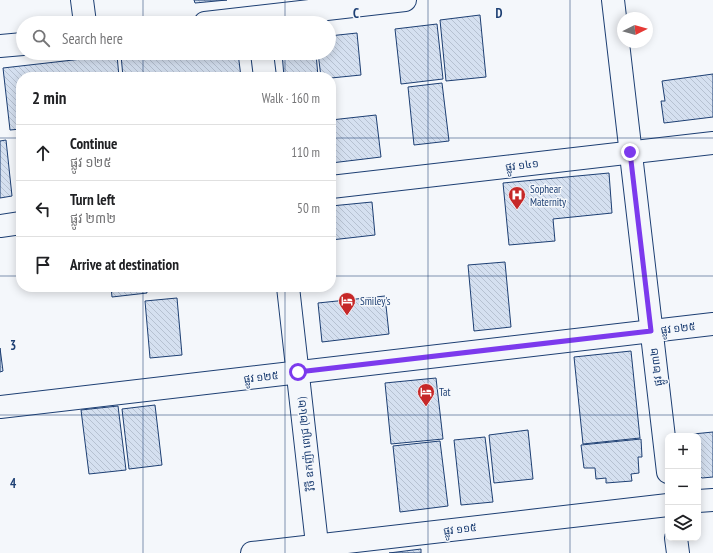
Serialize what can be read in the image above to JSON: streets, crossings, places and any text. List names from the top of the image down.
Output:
{
  "streets": {
    "street": [
      "ផ្លូវ ១៤១",
      "ផ្លូវ ១២៥",
      "ផ្លូវ ២៣២",
      "វិថី ឧកញ៉ា ពេជ្រ (២៤២)",
      "ផ្លូវ ១១៥"
    ]
  },
  "crossings": [
    ["ផ្លូវ ១៤១", "ផ្លូវ ២៣២"],
    ["ផ្លូវ ១២៥", "ផ្លូវ ២៣២"],
    ["ផ្លូវ ១២៥", "វិថី ឧកញ៉ា ពេជ្រ (២៤២)"],
    ["វិថី ឧកញ៉ា ពេជ្រ (២៤២)", "ផ្លូវ ១១៥"]
  ],
  "places": {
    "hospital": ["Sophear Maternity"],
    "hotel": ["Smiley's", "Tat"]
  },
  "north": "right",
  "page": {
    "search": "Search here",
    "heading": ["2 min", "Walk · 160 m"],
    "list": [
      ["Continue", "ផ្លូវ ១២៥", "110 m"],
      ["Turn left", "ផ្លូវ ២៣២", "50 m"],
      "Arrive at destination"
    ],
    "map_buttons": ["+", "−"]
  },
  "grid": {
    "columns": ["C", "D"],
    "rows": ["3", "4"]
  }
}
